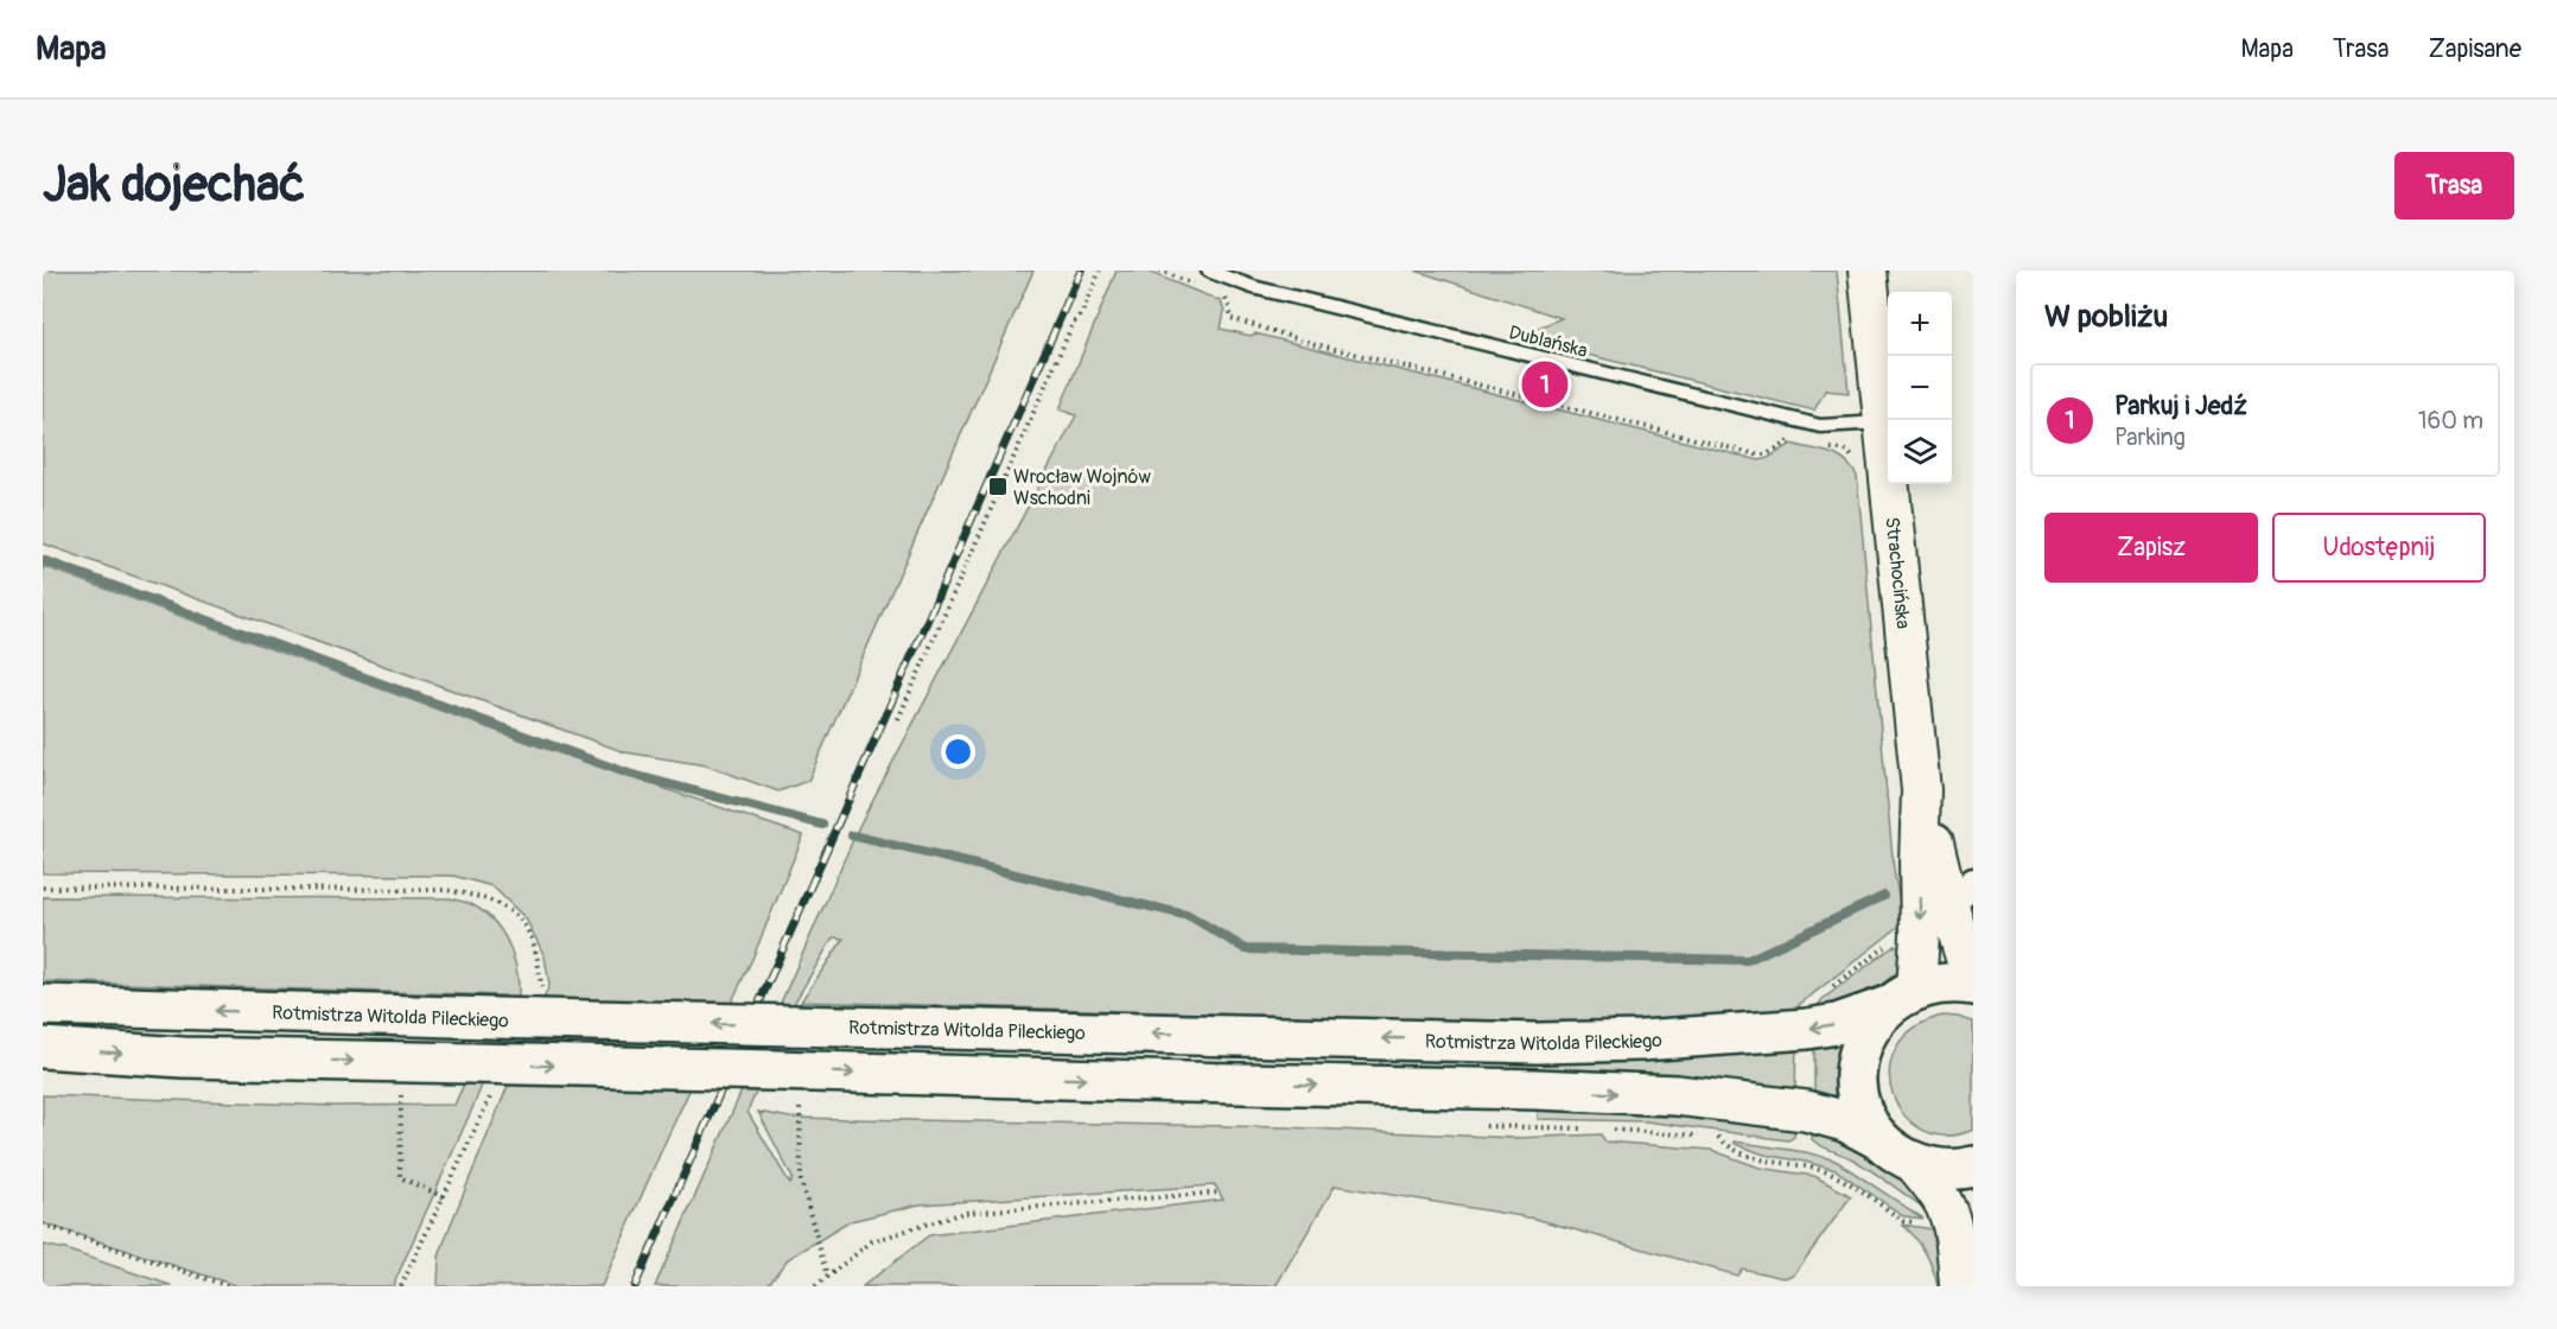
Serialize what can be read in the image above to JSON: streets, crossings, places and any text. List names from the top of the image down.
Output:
{
  "streets": {
    "main road": ["Rotmistrza Witolda Pileckiego"],
    "street": ["Strachocińska"],
    "lane": ["Dublańska"]
  },
  "crossings": [
    ["Dublańska", "Strachocińska"],
    ["Strachocińska", "Rotmistrza Witolda Pileckiego"]
  ],
  "places": {
    "transit": ["Wrocław Wojnów Wschodni"]
  },
  "page": {
    "header": "Mapa",
    "nav": ["Mapa", "Trasa", "Zapisane"],
    "buttons": [
      "Trasa",
      ["Zapisz", "Udostępnij"]
    ],
    "title": "Jak dojechać",
    "heading": "W pobliżu",
    "map_buttons": ["+", "−"],
    "pins": "1",
    "list": [
      {
        "mark": "1",
        "name": "Parkuj i Jedź",
        "note": "Parking",
        "value": "160 m"
      }
    ]
  }
}
